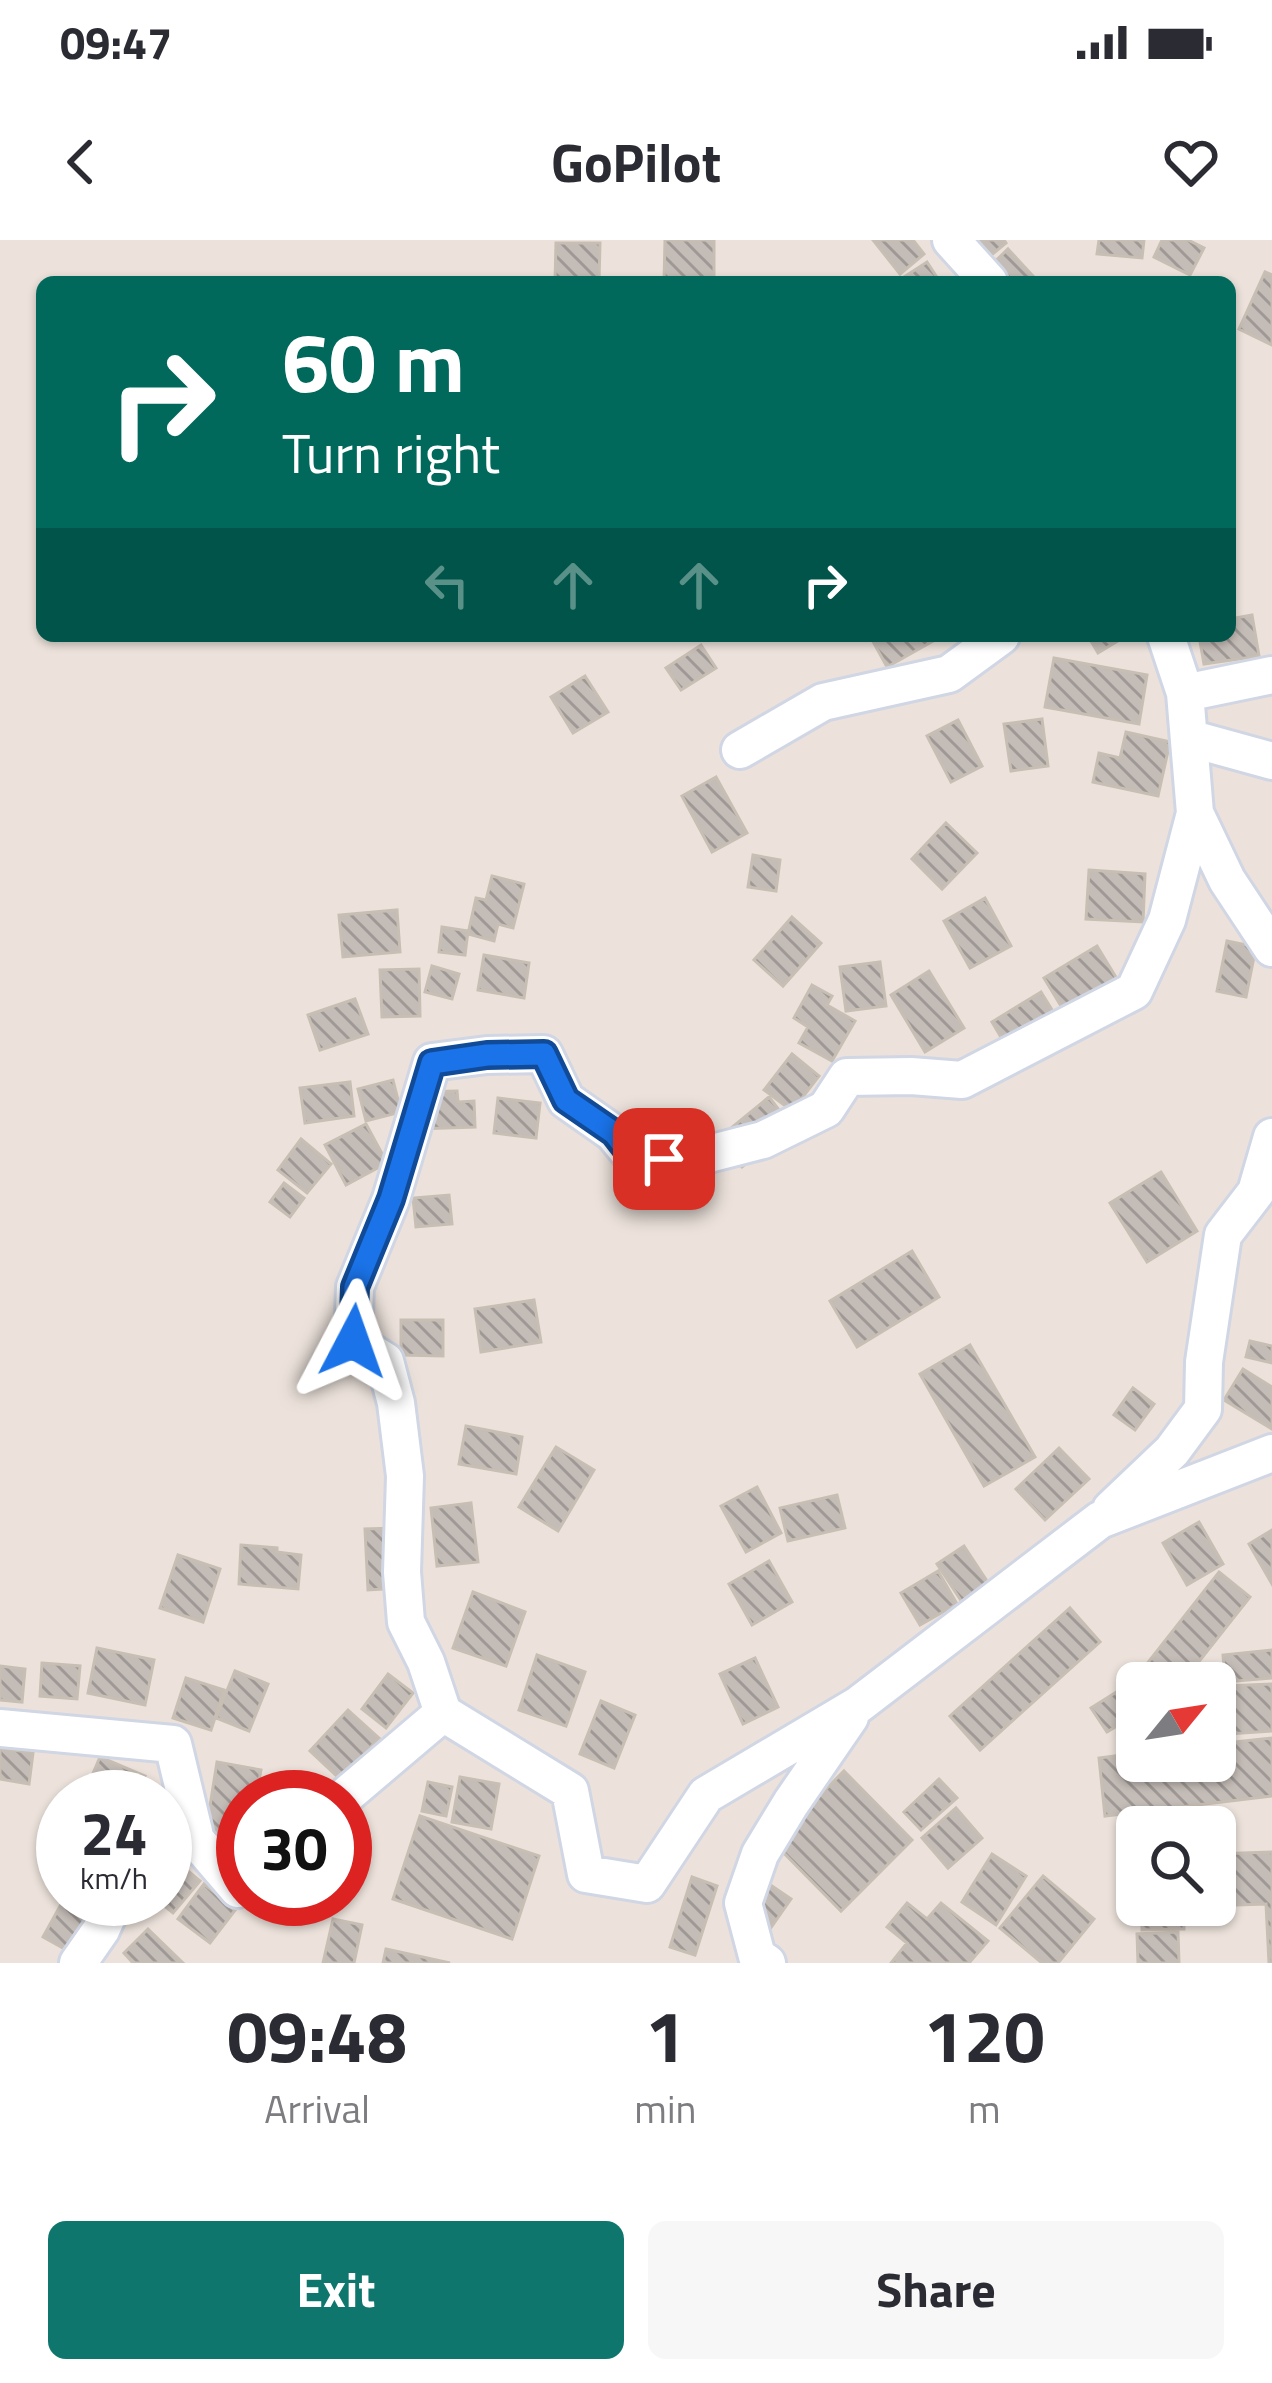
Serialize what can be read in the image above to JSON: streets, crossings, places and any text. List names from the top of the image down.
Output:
{
  "north": "top right",
  "page": {
    "status": "09:47",
    "header": "GoPilot",
    "turn": ["60 m", "Turn right"],
    "speed": "24 km/h",
    "limit": "30",
    "eta": [
      "09:48",
      "Arrival",
      "1",
      "min",
      "120",
      "m"
    ],
    "buttons": ["Exit", "Share"]
  }
}
